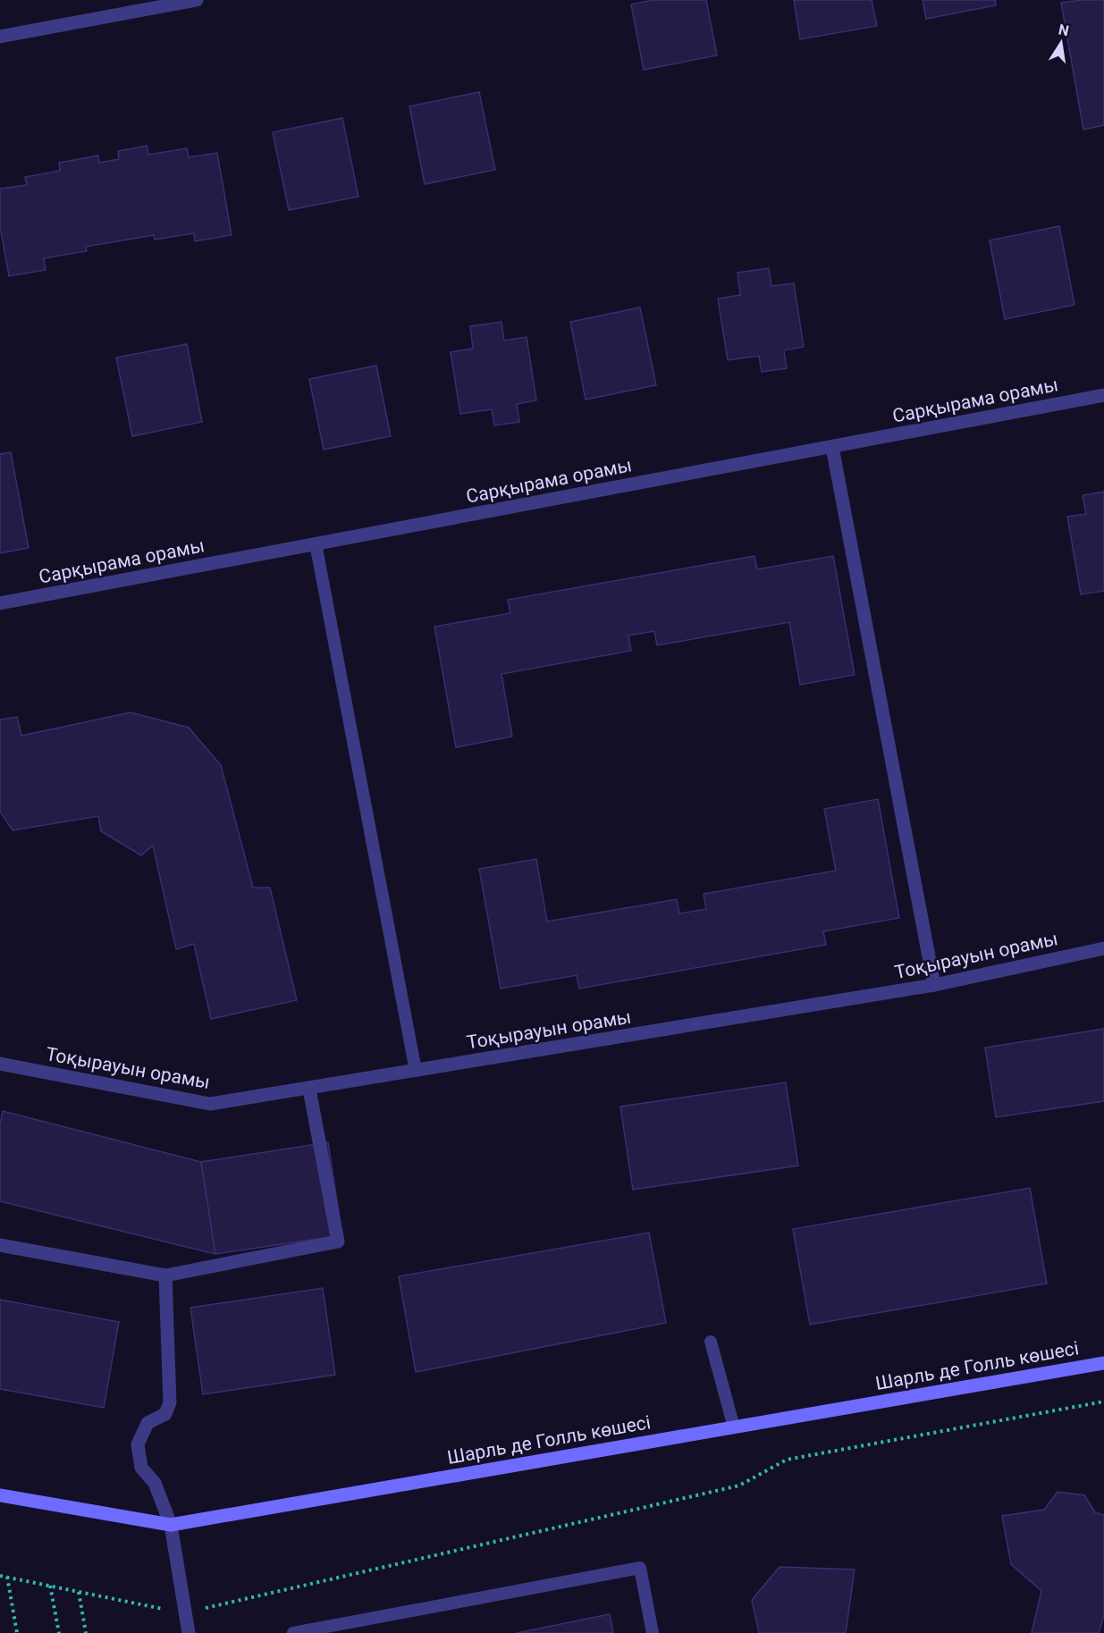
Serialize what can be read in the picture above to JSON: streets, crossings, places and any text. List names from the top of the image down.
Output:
{
  "streets": {
    "street": ["Сарқырама орамы", "Тоқырауын орамы", "Шарль де Голль көшесі"]
  },
  "north": "top"
}
